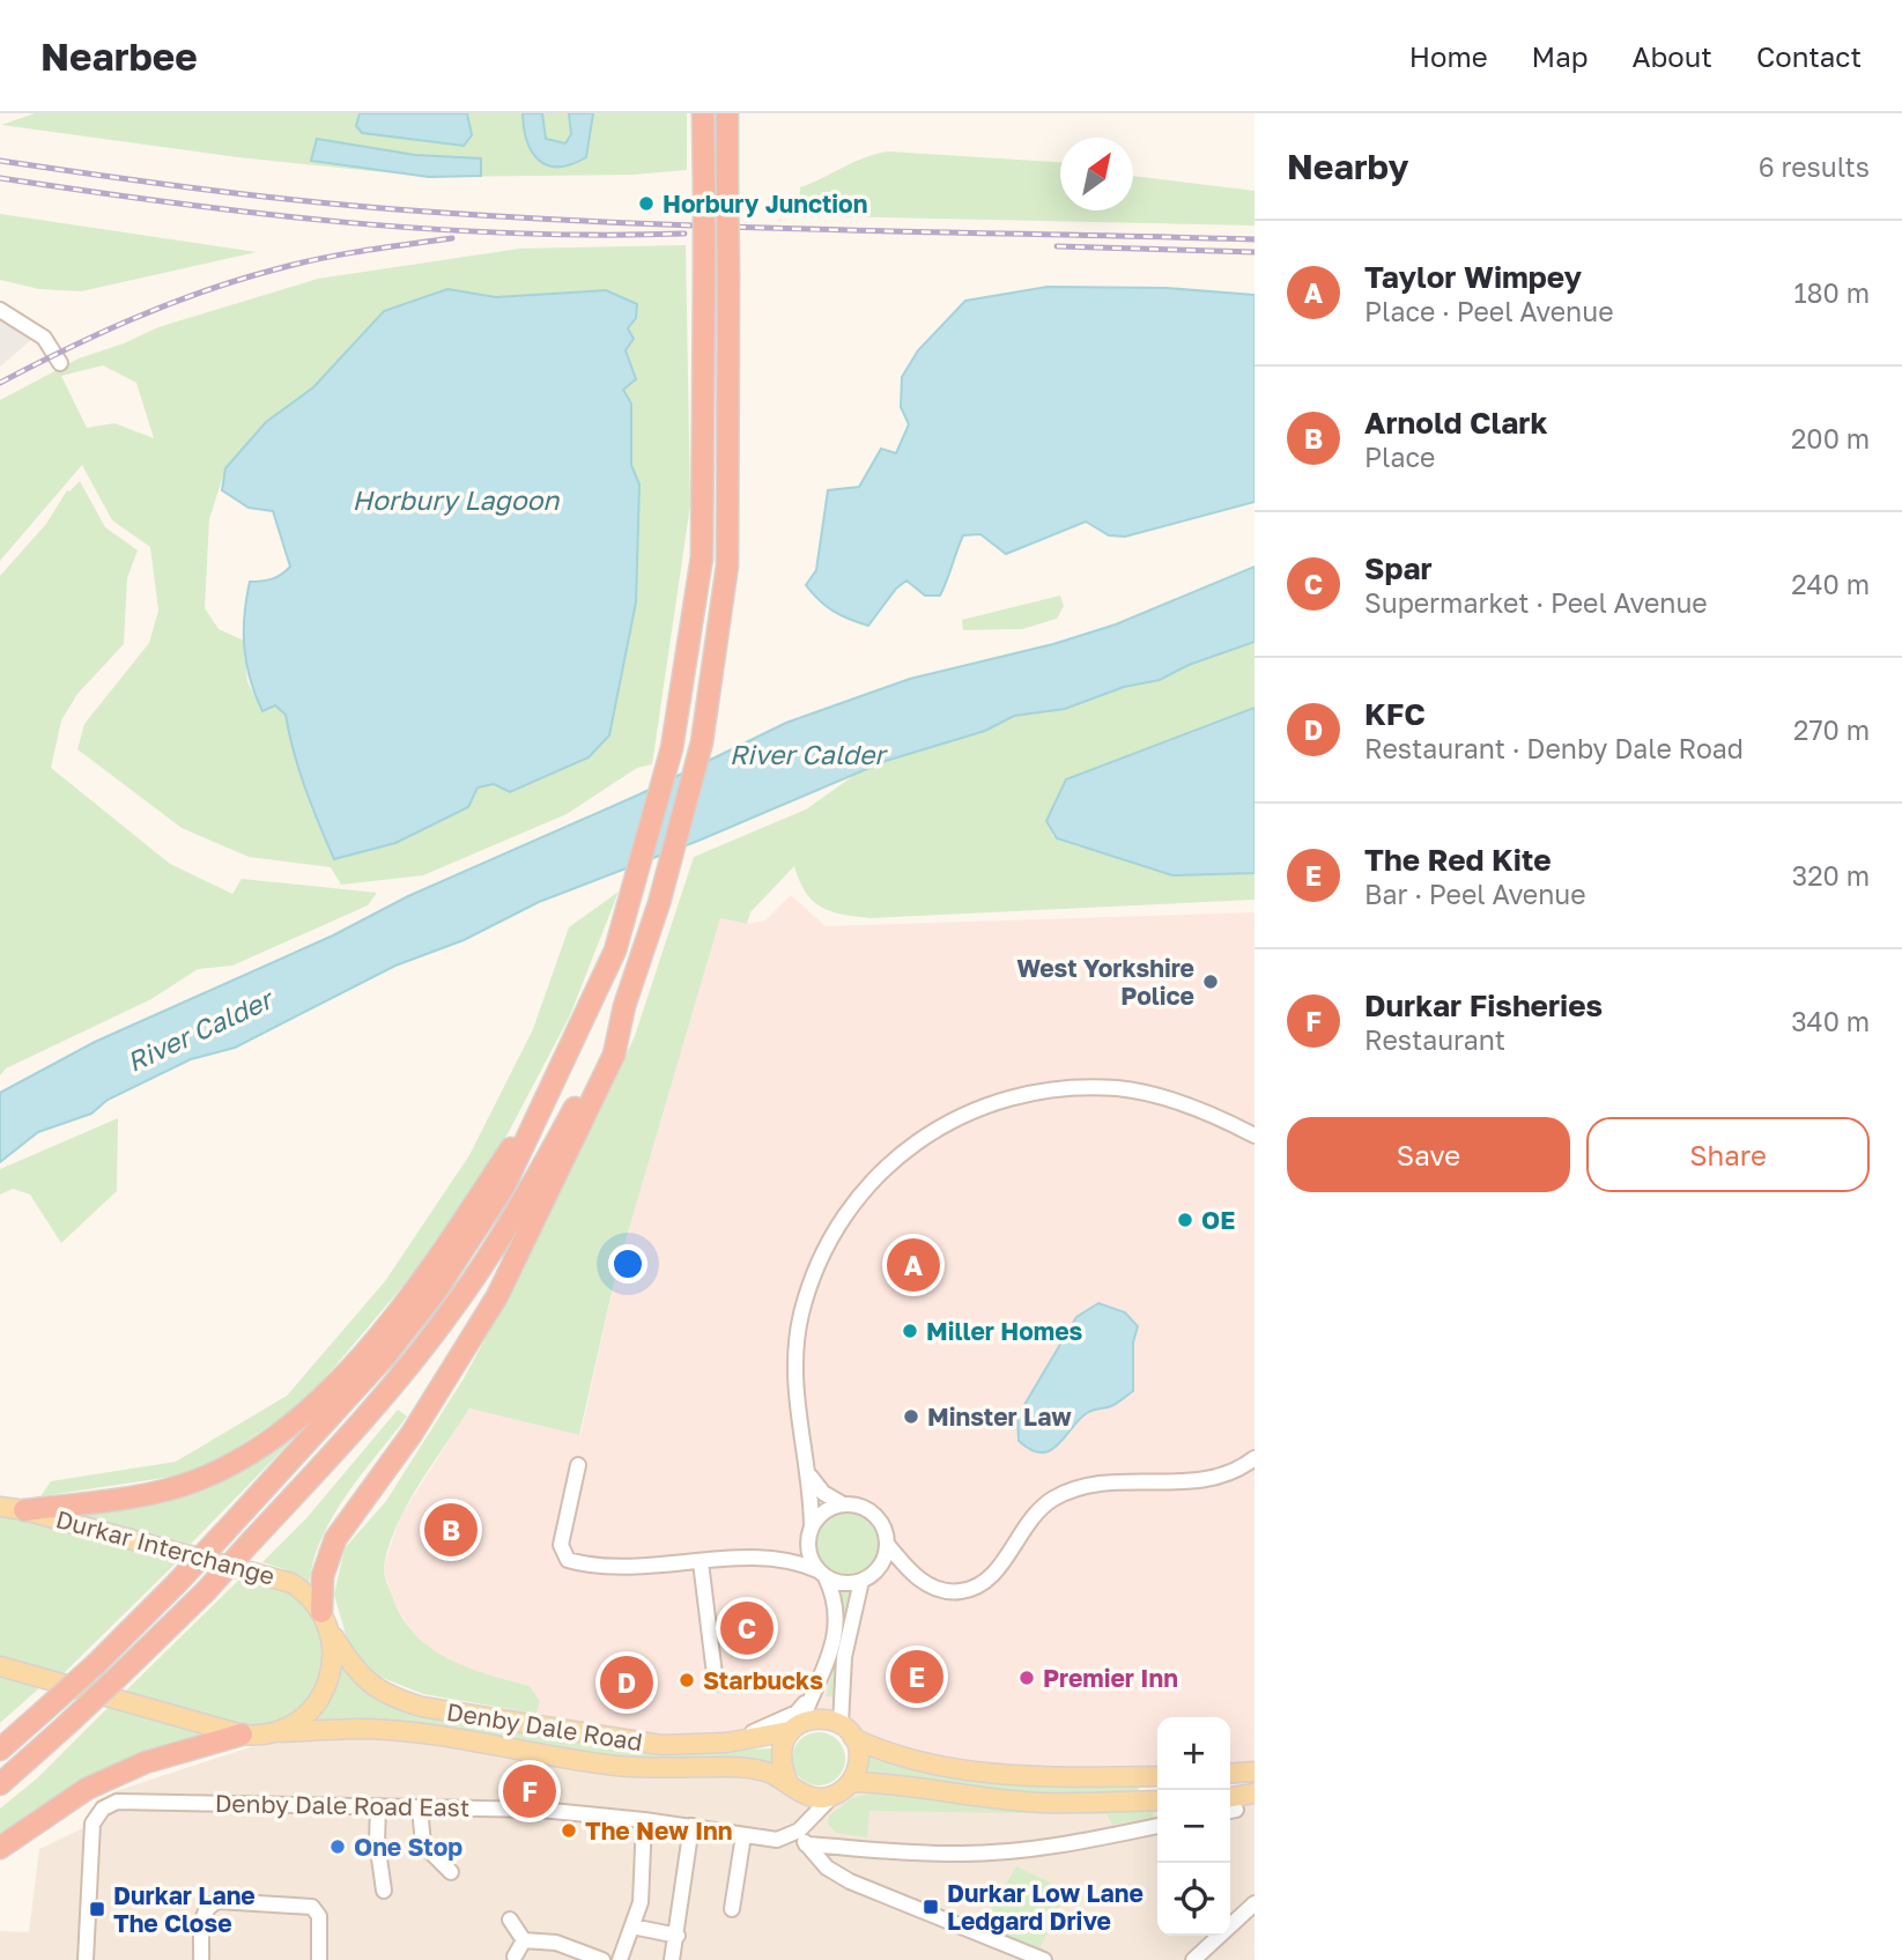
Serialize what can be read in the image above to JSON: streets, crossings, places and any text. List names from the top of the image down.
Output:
{
  "streets": {
    "main road": ["Durkar Interchange", "Denby Dale Road"],
    "street": ["Denby Dale Road East"]
  },
  "crossings": [
    ["Durkar Interchange", "Denby Dale Road"]
  ],
  "water": ["Horbury Lagoon", "River Calder"],
  "places": {
    "other": [
      "Horbury Junction",
      "West Yorkshire Police",
      "OE",
      "Miller Homes",
      "Minster Law",
      "Premier Inn",
      "Starbucks",
      "The New Inn",
      "One Stop"
    ],
    "transit": ["Durkar Low Lane Ledgard Drive", "Durkar Lane The Close"]
  },
  "north": "top right",
  "page": {
    "header": "Nearbee",
    "nav": [
      "Home",
      "Map",
      "About",
      "Contact"
    ],
    "heading": ["Nearby", "6 results"],
    "list": [
      {
        "mark": "A",
        "name": "Taylor Wimpey",
        "note": "Place · Peel Avenue",
        "value": "180 m"
      },
      {
        "mark": "B",
        "name": "Arnold Clark",
        "note": "Place",
        "value": "200 m"
      },
      {
        "mark": "C",
        "name": "Spar",
        "note": "Supermarket · Peel Avenue",
        "value": "240 m"
      },
      {
        "mark": "D",
        "name": "KFC",
        "note": "Restaurant · Denby Dale Road",
        "value": "270 m"
      },
      {
        "mark": "E",
        "name": "The Red Kite",
        "note": "Bar · Peel Avenue",
        "value": "320 m"
      },
      {
        "mark": "F",
        "name": "Durkar Fisheries",
        "note": "Restaurant",
        "value": "340 m"
      }
    ],
    "buttons": ["Save", "Share"],
    "pins": [
      "A",
      "B",
      "C",
      "E",
      "D",
      "F"
    ],
    "map_buttons": ["+", "−"]
  }
}
